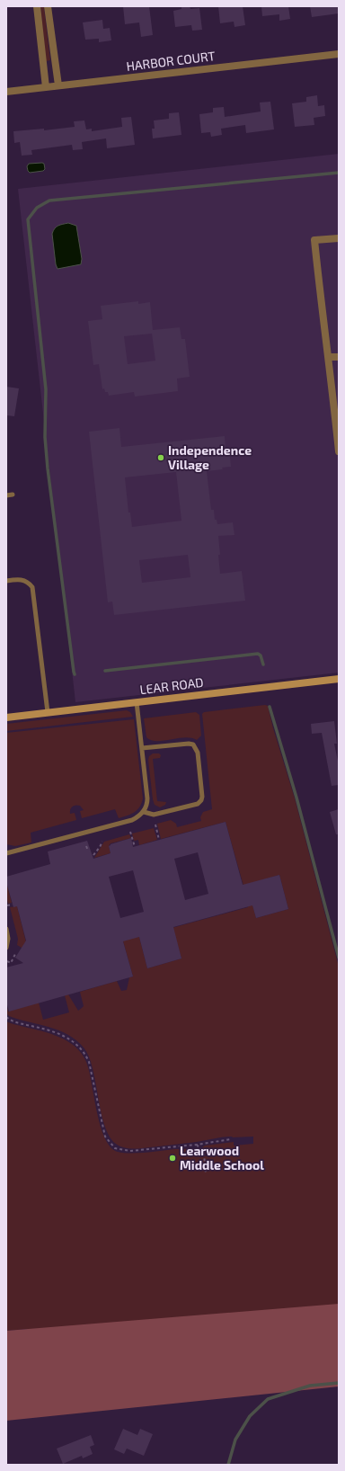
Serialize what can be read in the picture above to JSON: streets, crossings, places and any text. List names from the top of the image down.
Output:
{
  "streets": {
    "street": ["HARBOR COURT", "LEAR ROAD"]
  },
  "places": ["Independence Village", "Learwood Middle School"]
}
